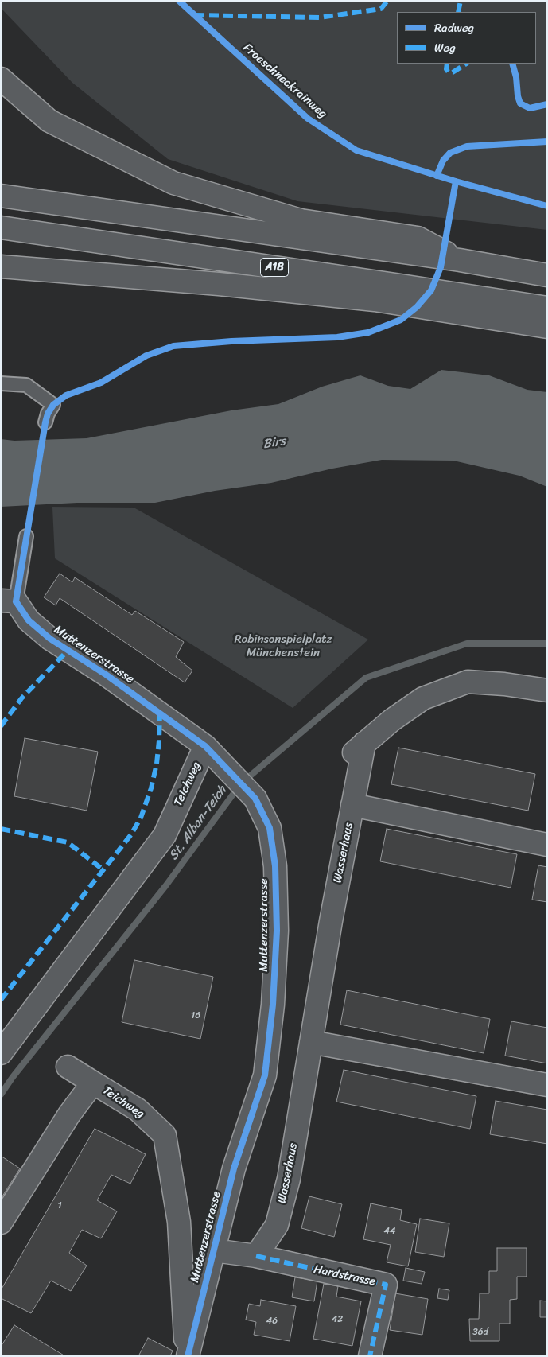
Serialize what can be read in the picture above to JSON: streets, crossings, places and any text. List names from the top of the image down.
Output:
{
  "streets": {
    "main road": [
      "A18",
      "Muttenzerstrasse",
      "Teichweg",
      "Wasserhaus",
      "Hardstrasse"
    ],
    "cycle path": ["Froeschneckrainweg"]
  },
  "crossings": [
    ["Muttenzerstrasse", "Teichweg"],
    ["Wasserhaus", "Hardstrasse"]
  ],
  "water": ["Birs", "St. Alban-Teich"],
  "parks": ["Robinsonspielplatz Münchenstein"],
  "house_numbers": [
    "16",
    "1",
    "44",
    "42",
    "46",
    "36d"
  ],
  "legend": ["Radweg", "Weg"]
}
